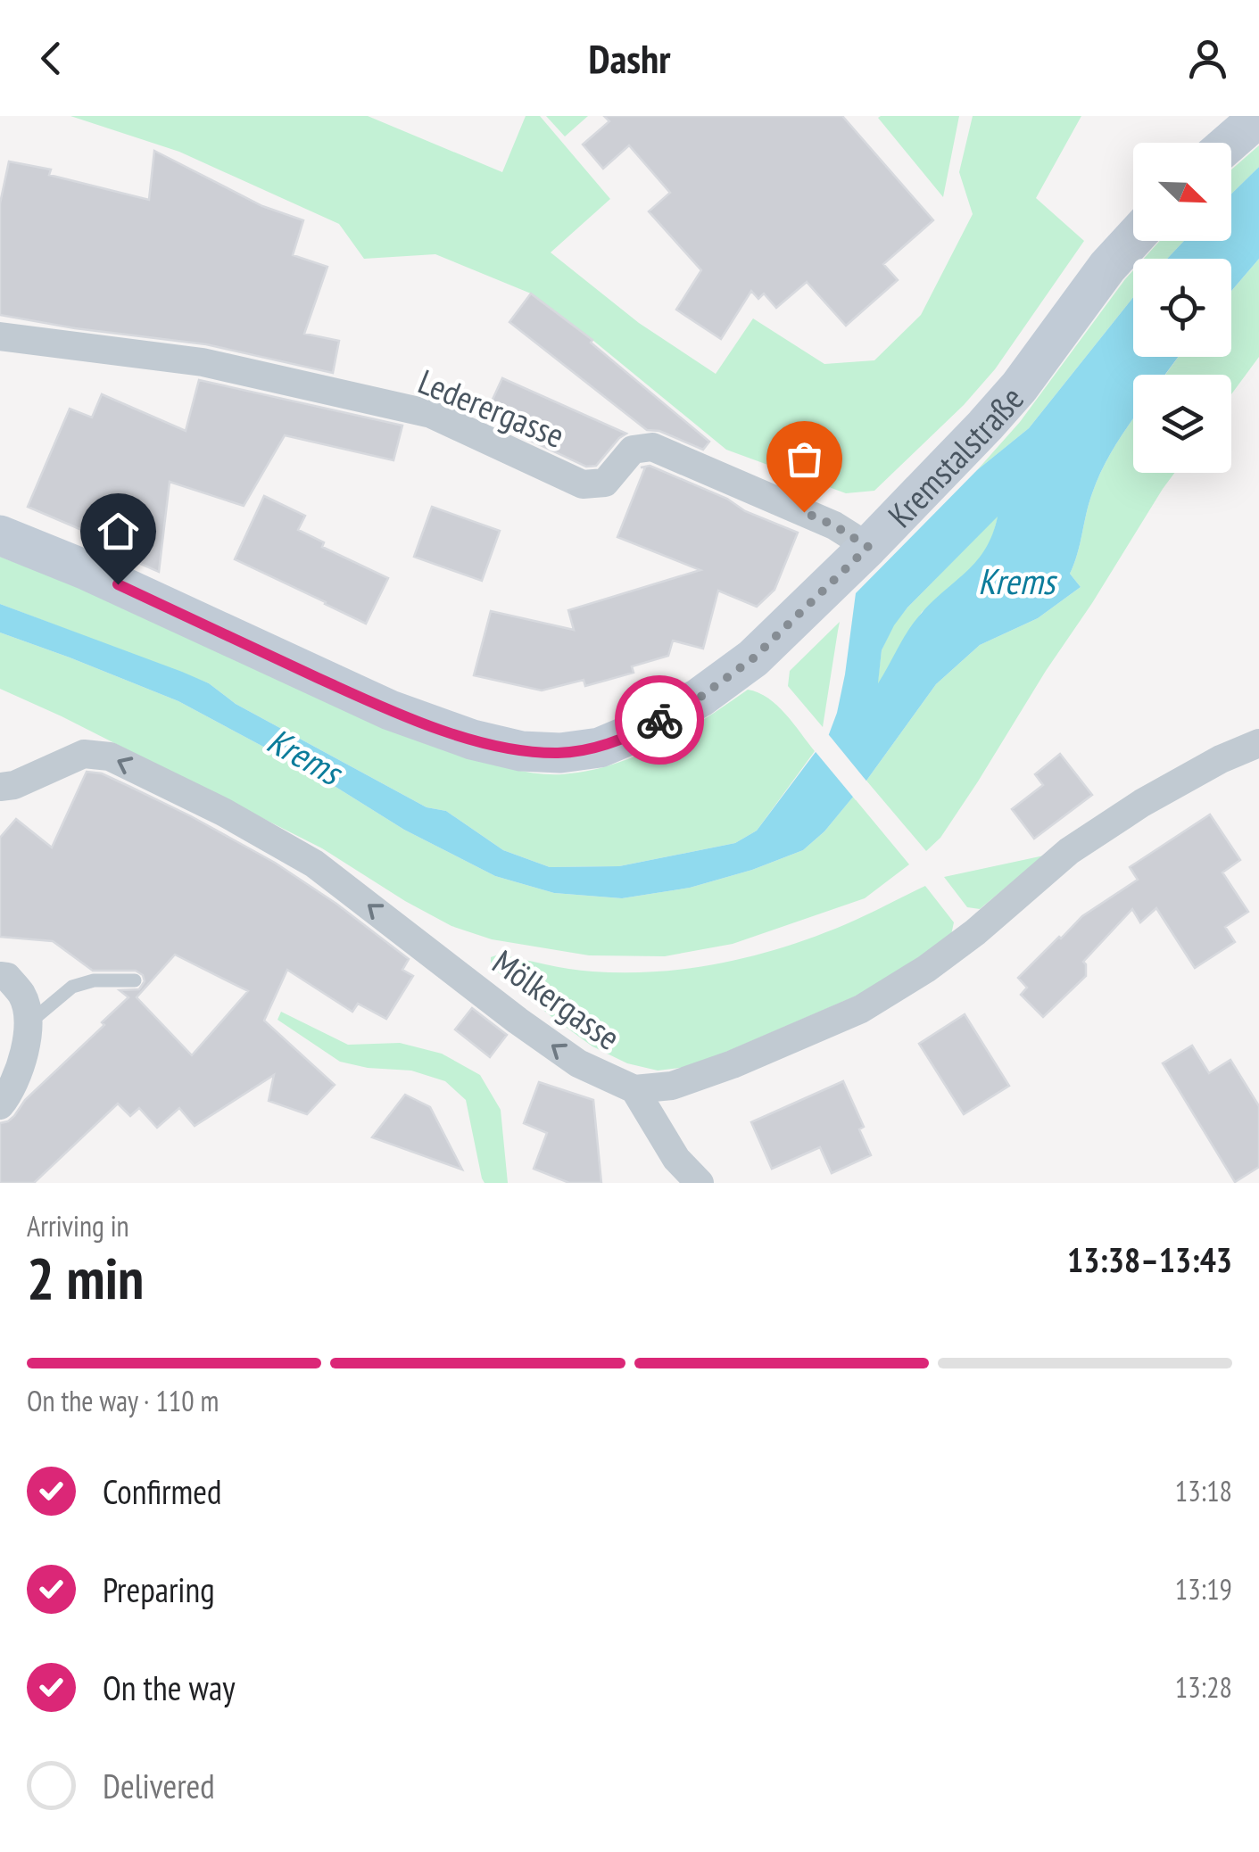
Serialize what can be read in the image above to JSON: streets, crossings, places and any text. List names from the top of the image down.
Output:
{
  "streets": {
    "main road": ["Kremstalstraße"],
    "street": ["Lederergasse", "Mölkergasse"]
  },
  "crossings": [
    ["Lederergasse", "Kremstalstraße"]
  ],
  "one_way": ["Mölkergasse"],
  "water": ["Krems"],
  "north": "bottom right",
  "page": {
    "header": "Dashr",
    "heading": ["2 min", "Arriving in", "13:38–13:43"],
    "bar": "On the way · 110 m",
    "list": [
      ["Confirmed", "13:18"],
      ["Preparing", "13:19"],
      ["On the way", "13:28"],
      "Delivered"
    ]
  }
}
